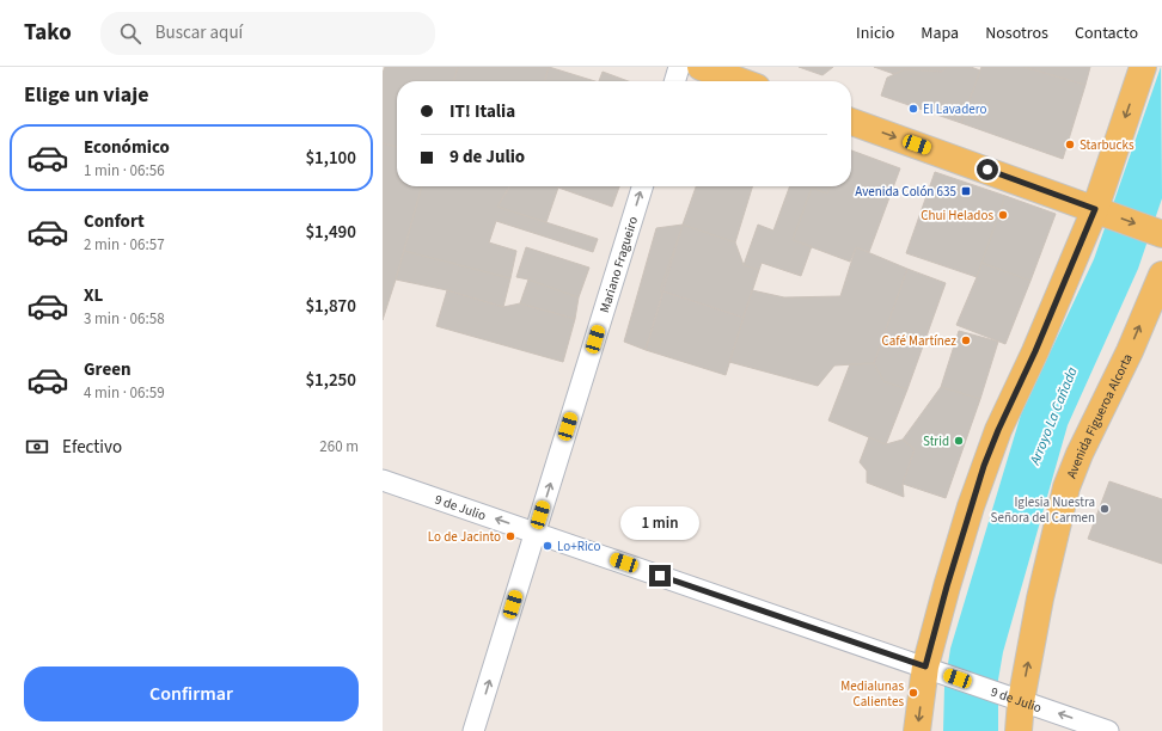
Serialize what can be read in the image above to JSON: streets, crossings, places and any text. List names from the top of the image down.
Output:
{
  "streets": {
    "main road": ["Avenida Figueroa Alcorta"],
    "street": ["Mariano Fragueiro", "9 de Julio"]
  },
  "crossings": [
    ["Mariano Fragueiro", "9 de Julio"],
    ["Avenida Figueroa Alcorta", "9 de Julio"]
  ],
  "one_way": ["Mariano Fragueiro"],
  "water": ["Arroyo La Cañada"],
  "places": {
    "other": [
      "El Lavadero",
      "Starbucks",
      "Chui Helados",
      "Café Martínez",
      "Strid",
      "Iglesia Nuestra Señora del Carmen",
      "Lo de Jacinto",
      "Lo+Rico",
      "Medialunas Calientes"
    ],
    "transit": ["Avenida Colón 635"]
  },
  "page": {
    "header": "Tako",
    "search": "Buscar aquí",
    "nav": [
      "Inicio",
      "Mapa",
      "Nosotros",
      "Contacto"
    ],
    "heading": "Elige un viaje",
    "banner": ["IT! Italia", "9 de Julio"],
    "list": [
      {
        "name": "Económico",
        "note": "1 min · 06:56",
        "value": "$1,100"
      },
      {
        "name": "Confort",
        "note": "2 min · 06:57",
        "value": "$1,490"
      },
      {
        "name": "XL",
        "note": "3 min · 06:58",
        "value": "$1,870"
      },
      {
        "name": "Green",
        "note": "4 min · 06:59",
        "value": "$1,250"
      }
    ],
    "pay": ["Efectivo", "260 m"],
    "bubble": "1 min",
    "buttons": "Confirmar"
  }
}
